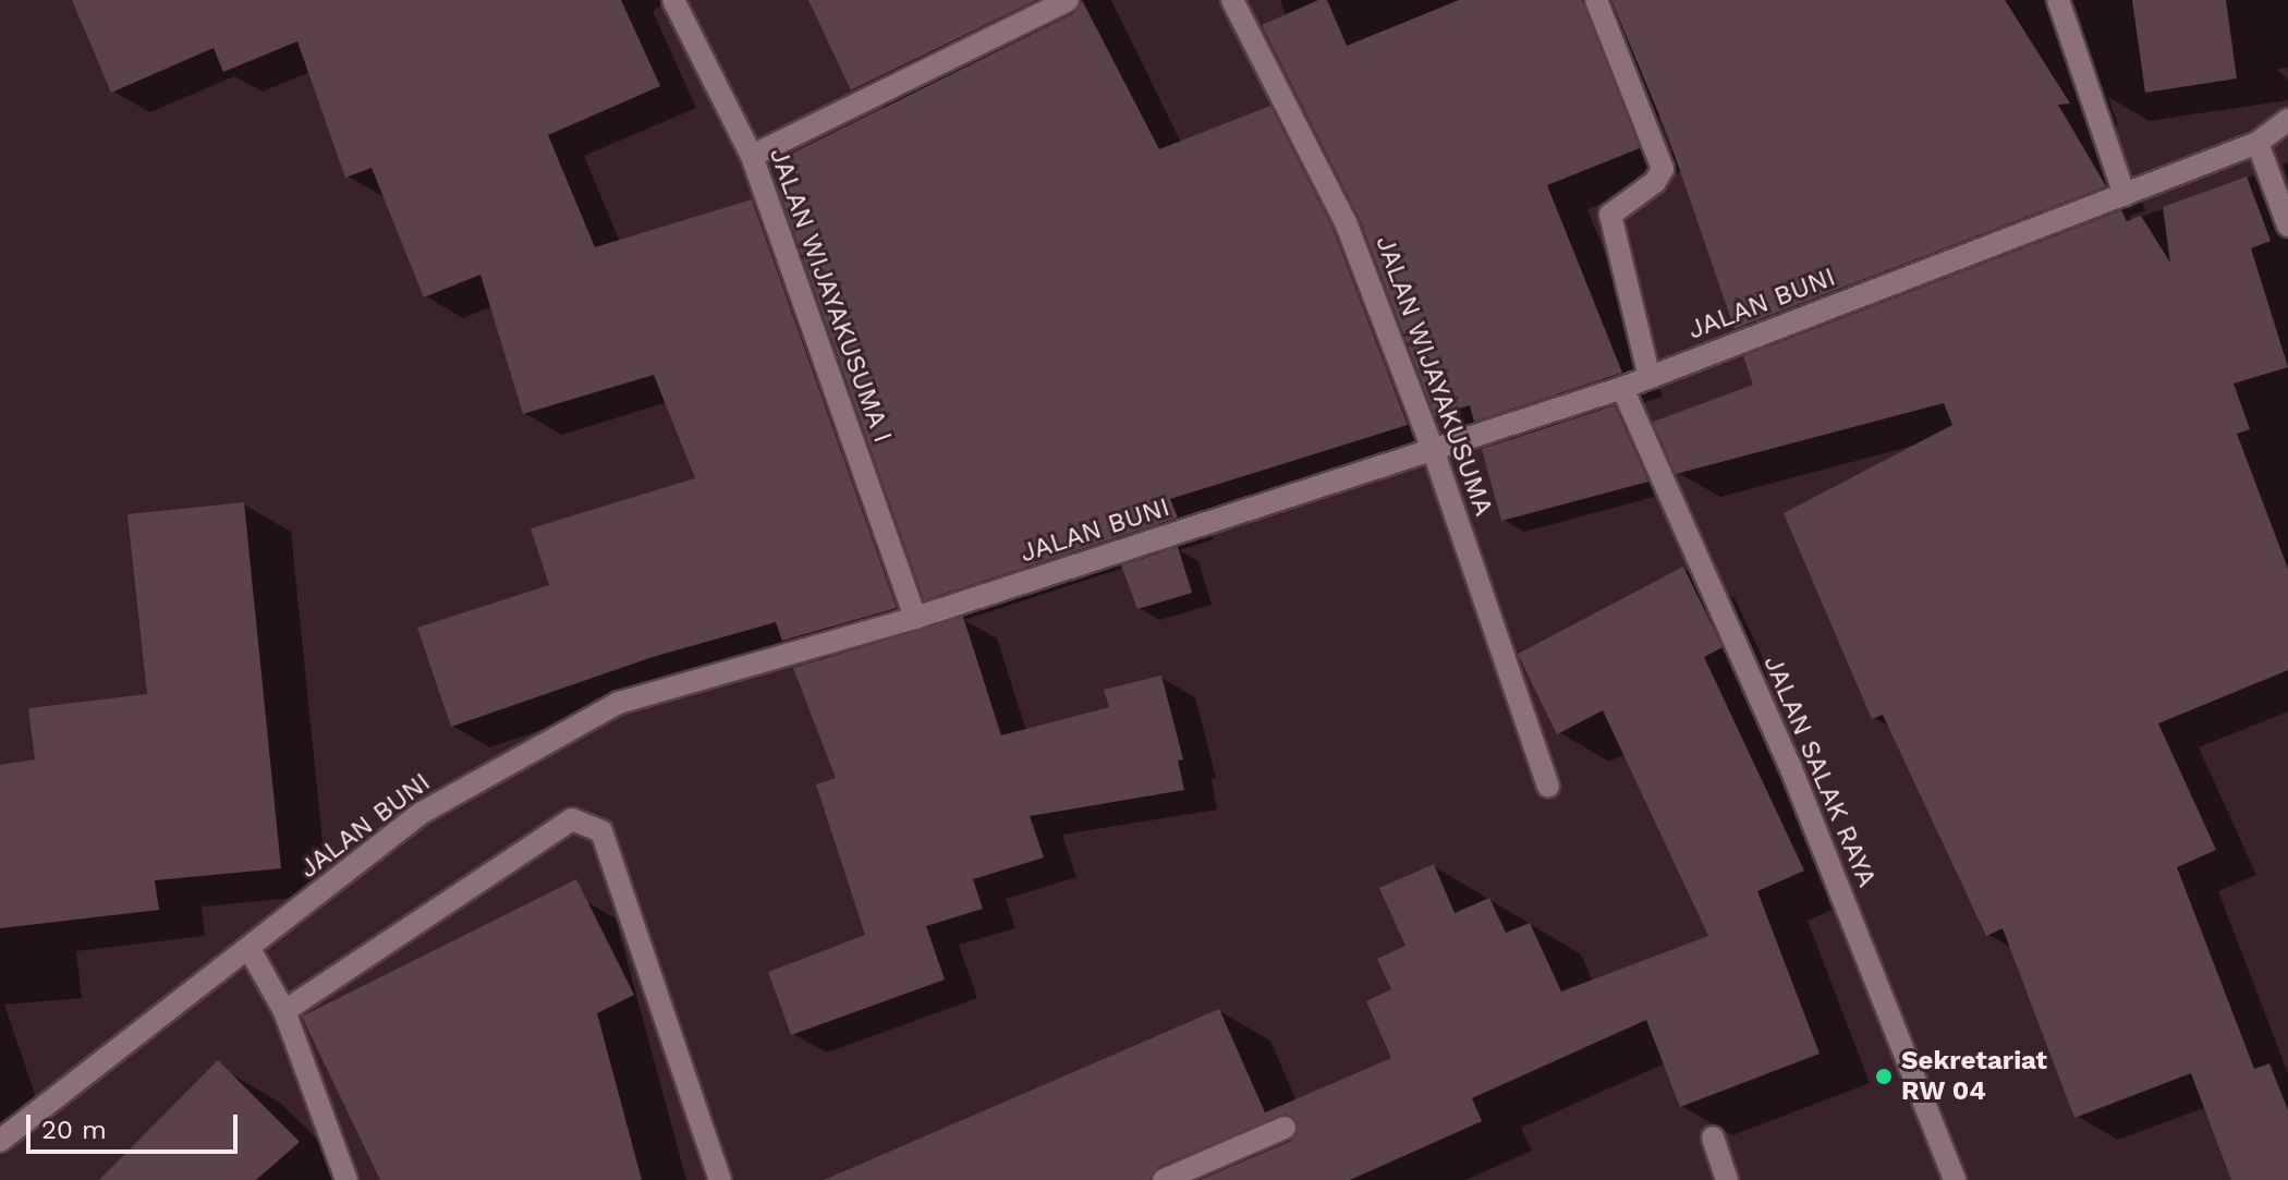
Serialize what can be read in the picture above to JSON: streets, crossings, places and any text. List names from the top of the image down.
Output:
{
  "streets": {
    "street": [
      "JALAN WIJAYAKUSUMA I",
      "JALAN BUNI",
      "JALAN WIJAYAKUSUMA",
      "JALAN SALAK RAYA"
    ]
  },
  "crossings": [
    ["JALAN WIJAYAKUSUMA I", "JALAN BUNI"],
    ["JALAN BUNI", "JALAN WIJAYAKUSUMA"],
    ["JALAN BUNI", "JALAN SALAK RAYA"]
  ],
  "places": ["Sekretariat RW 04"],
  "scale_bar": "20 m"
}
